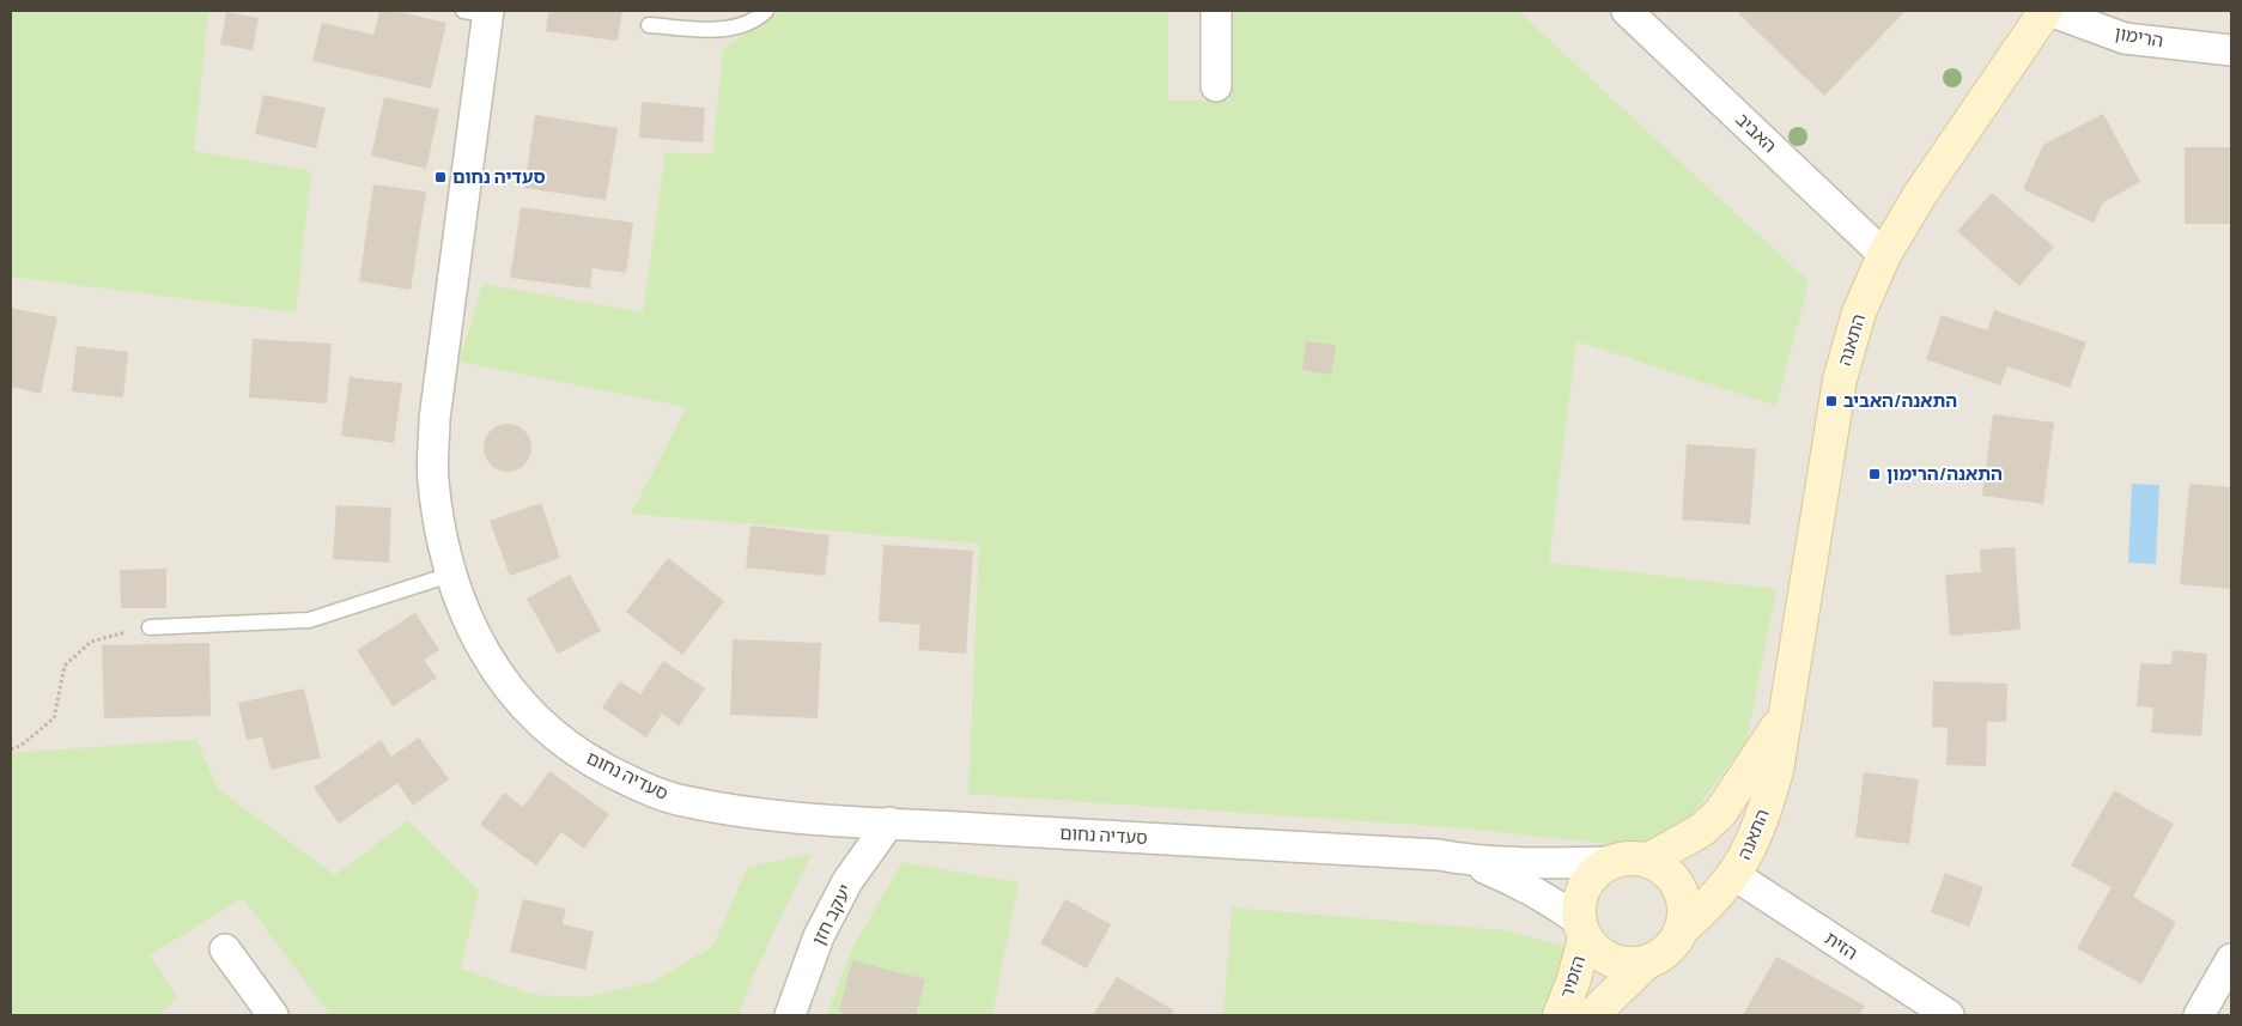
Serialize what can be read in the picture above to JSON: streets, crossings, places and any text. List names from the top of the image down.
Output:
{
  "streets": {
    "street": [
      "הרימון",
      "האביב",
      "התאנה",
      "סעדיה נחום",
      "יעקב חזן",
      "הזית",
      "הזמיר"
    ]
  },
  "crossings": [
    ["האביב", "התאנה"],
    ["התאנה", "סעדיה נחום"],
    ["התאנה", "הזית"],
    ["התאנה", "הזמיר"],
    ["סעדיה נחום", "יעקב חזן"],
    ["סעדיה נחום", "הזמיר"]
  ],
  "places": {
    "transit": ["סעדיה נחום", "התאנה/האביב", "התאנה/הרימון"]
  }
}
